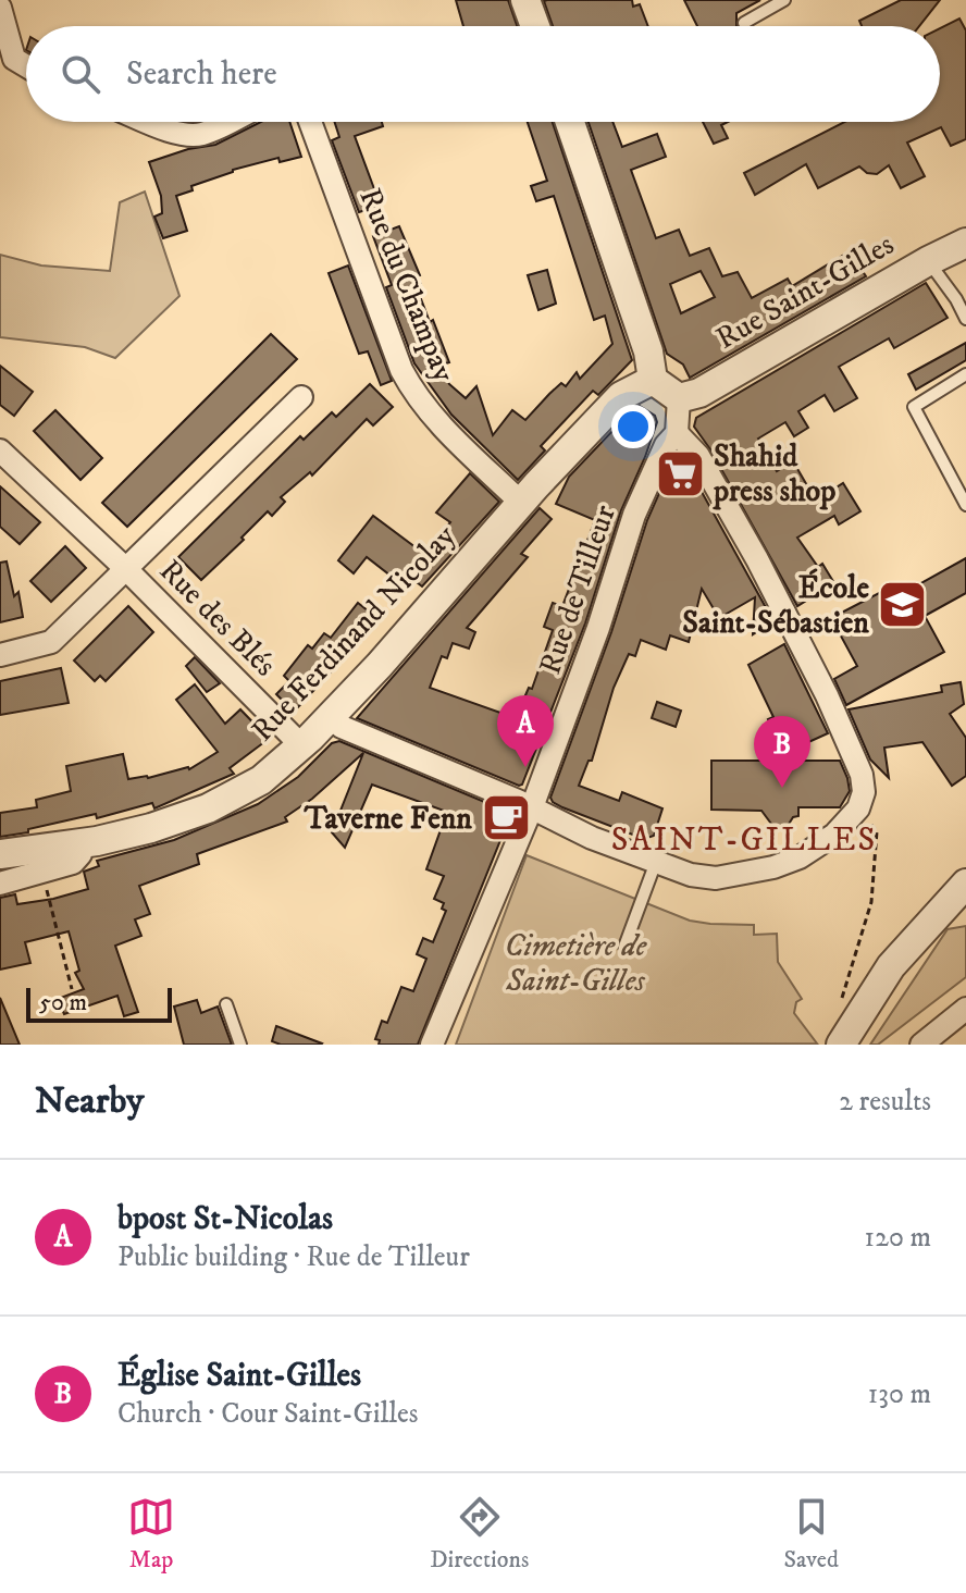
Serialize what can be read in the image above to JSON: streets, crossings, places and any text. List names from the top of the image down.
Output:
{
  "streets": {
    "street": [
      "Rue du Champay",
      "Rue Saint-Gilles",
      "Rue de Tilleur",
      "Rue des Blés",
      "Rue Ferdinand Nicolay"
    ]
  },
  "crossings": [
    ["Rue du Champay", "Rue Ferdinand Nicolay"],
    ["Rue Saint-Gilles", "Rue de Tilleur"],
    ["Rue des Blés", "Rue Ferdinand Nicolay"]
  ],
  "districts": ["SAINT-GILLES"],
  "parks": ["Cimetière de Saint-Gilles"],
  "places": {
    "supermarket": ["Shahid press shop"],
    "school or university": ["École Saint-Sébastien"],
    "cafe": ["Taverne Fenn"]
  },
  "scale_bar": "50 m",
  "page": {
    "search": "Search here",
    "pins": ["A", "B"],
    "scale": "50 m",
    "heading": ["Nearby", "2 results"],
    "list": [
      {
        "mark": "A",
        "name": "bpost St-Nicolas",
        "note": "Public building · Rue de Tilleur",
        "value": "120 m"
      },
      {
        "mark": "B",
        "name": "Église Saint-Gilles",
        "note": "Church · Cour Saint-Gilles",
        "value": "130 m"
      }
    ],
    "nav": ["Map", "Directions", "Saved"]
  }
}
